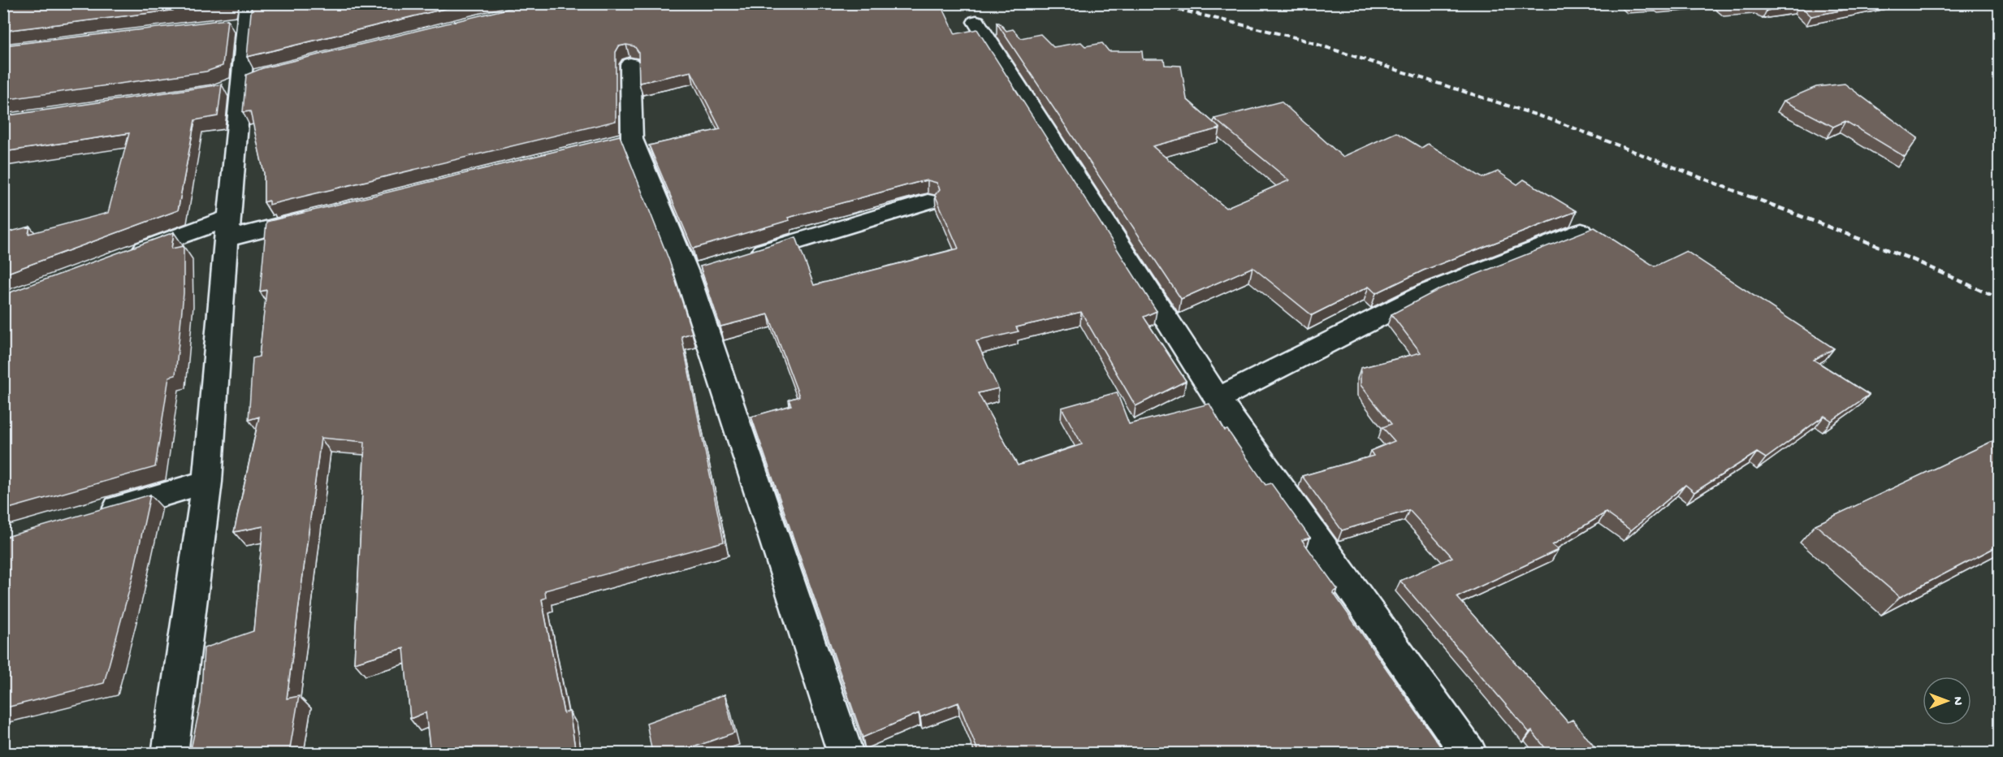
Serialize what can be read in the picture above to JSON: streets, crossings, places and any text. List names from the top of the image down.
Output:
{
  "north": "right"
}
